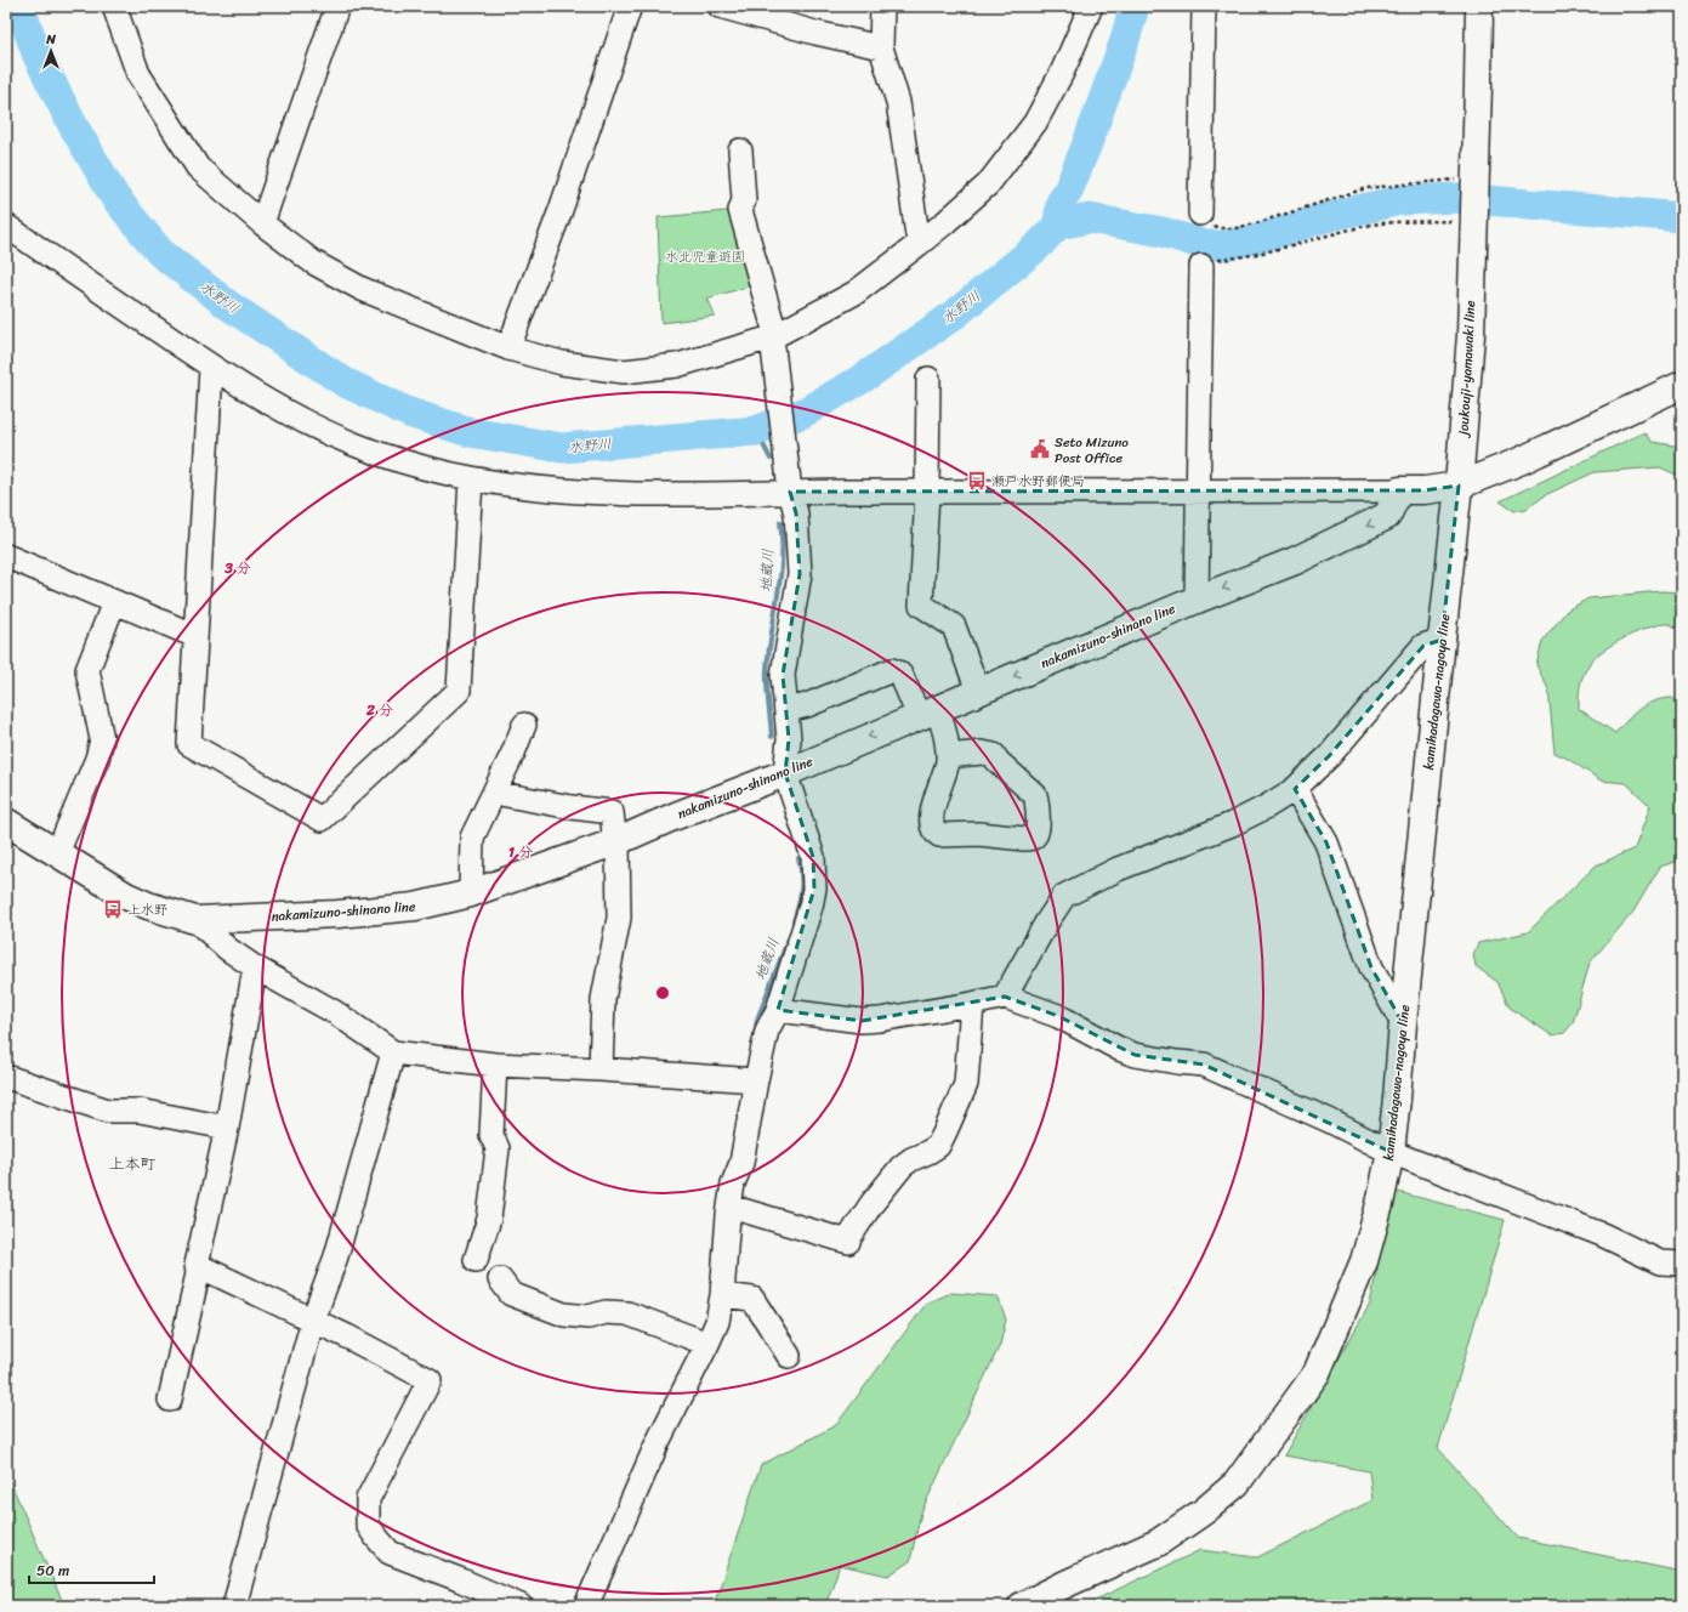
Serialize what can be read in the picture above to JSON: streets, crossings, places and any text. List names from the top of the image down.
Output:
{
  "streets": {
    "main road": ["joukouji-yamawaki line", "nakamizuno-shinano line", "kamihadagawa-nagoya line"]
  },
  "crossings": [
    ["joukouji-yamawaki line", "kamihadagawa-nagoya line"]
  ],
  "one_way": ["nakamizuno-shinano line"],
  "districts": ["上本町"],
  "water": ["水野川", "地蔵川"],
  "parks": ["水北児童遊園"],
  "places": {
    "public building": ["Seto Mizuno Post Office"],
    "bus stop": ["瀬戸水野郵便局", "上水野"]
  },
  "scale_bar": "50 m",
  "north": "top",
  "rings": ["3 分", "2 分", "1 分"]
}
